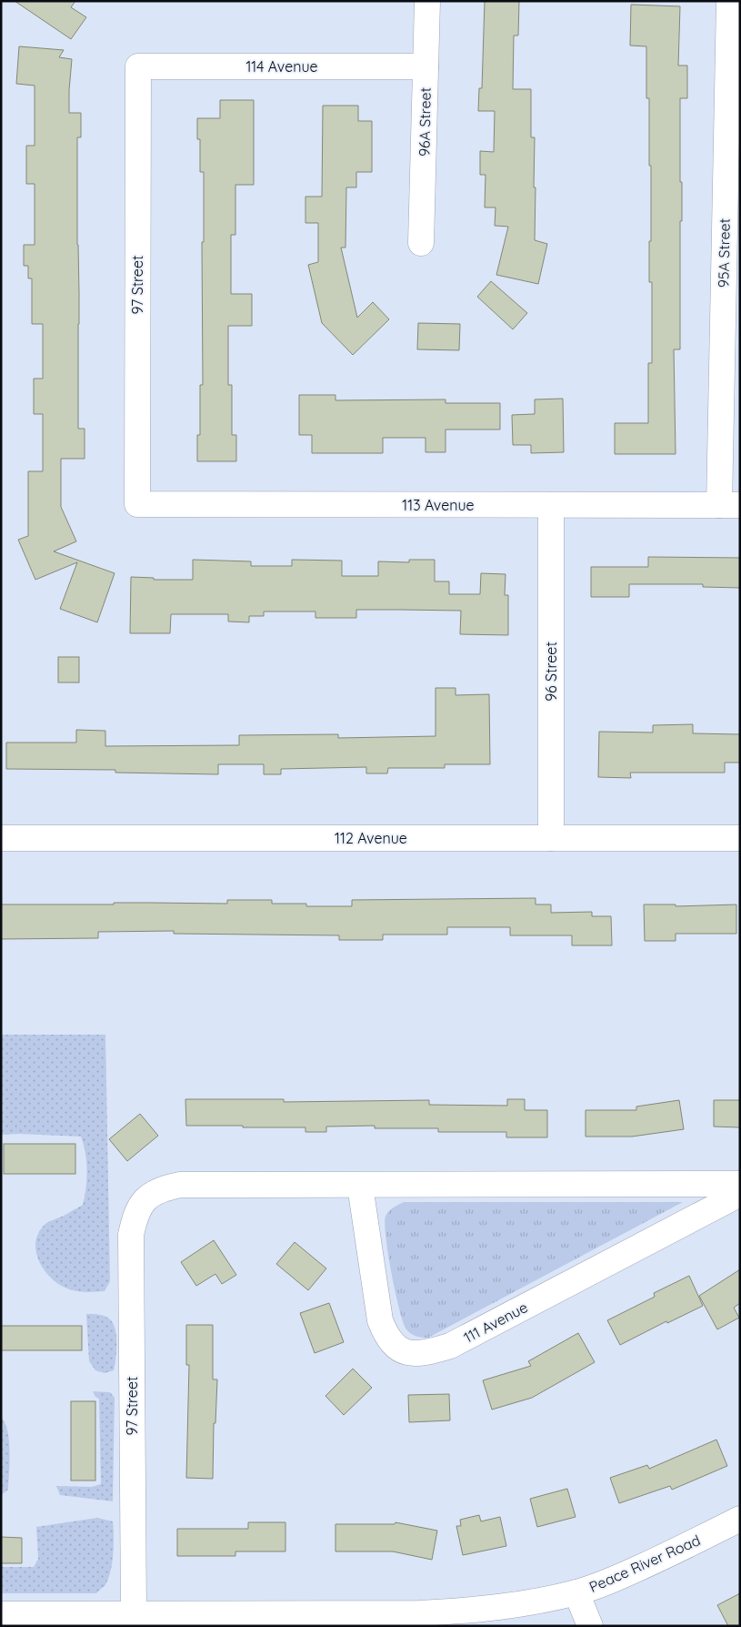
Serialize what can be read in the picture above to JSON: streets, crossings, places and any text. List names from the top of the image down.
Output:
{
  "streets": {
    "street": [
      "114 Avenue",
      "96A Street",
      "95A Street",
      "97 Street",
      "113 Avenue",
      "96 Street",
      "112 Avenue",
      "111 Avenue",
      "Peace River Road"
    ]
  },
  "crossings": [
    ["114 Avenue", "96A Street"],
    ["114 Avenue", "97 Street"],
    ["95A Street", "113 Avenue"],
    ["97 Street", "113 Avenue"],
    ["97 Street", "111 Avenue"],
    ["97 Street", "Peace River Road"],
    ["113 Avenue", "96 Street"],
    ["96 Street", "112 Avenue"]
  ]
}
